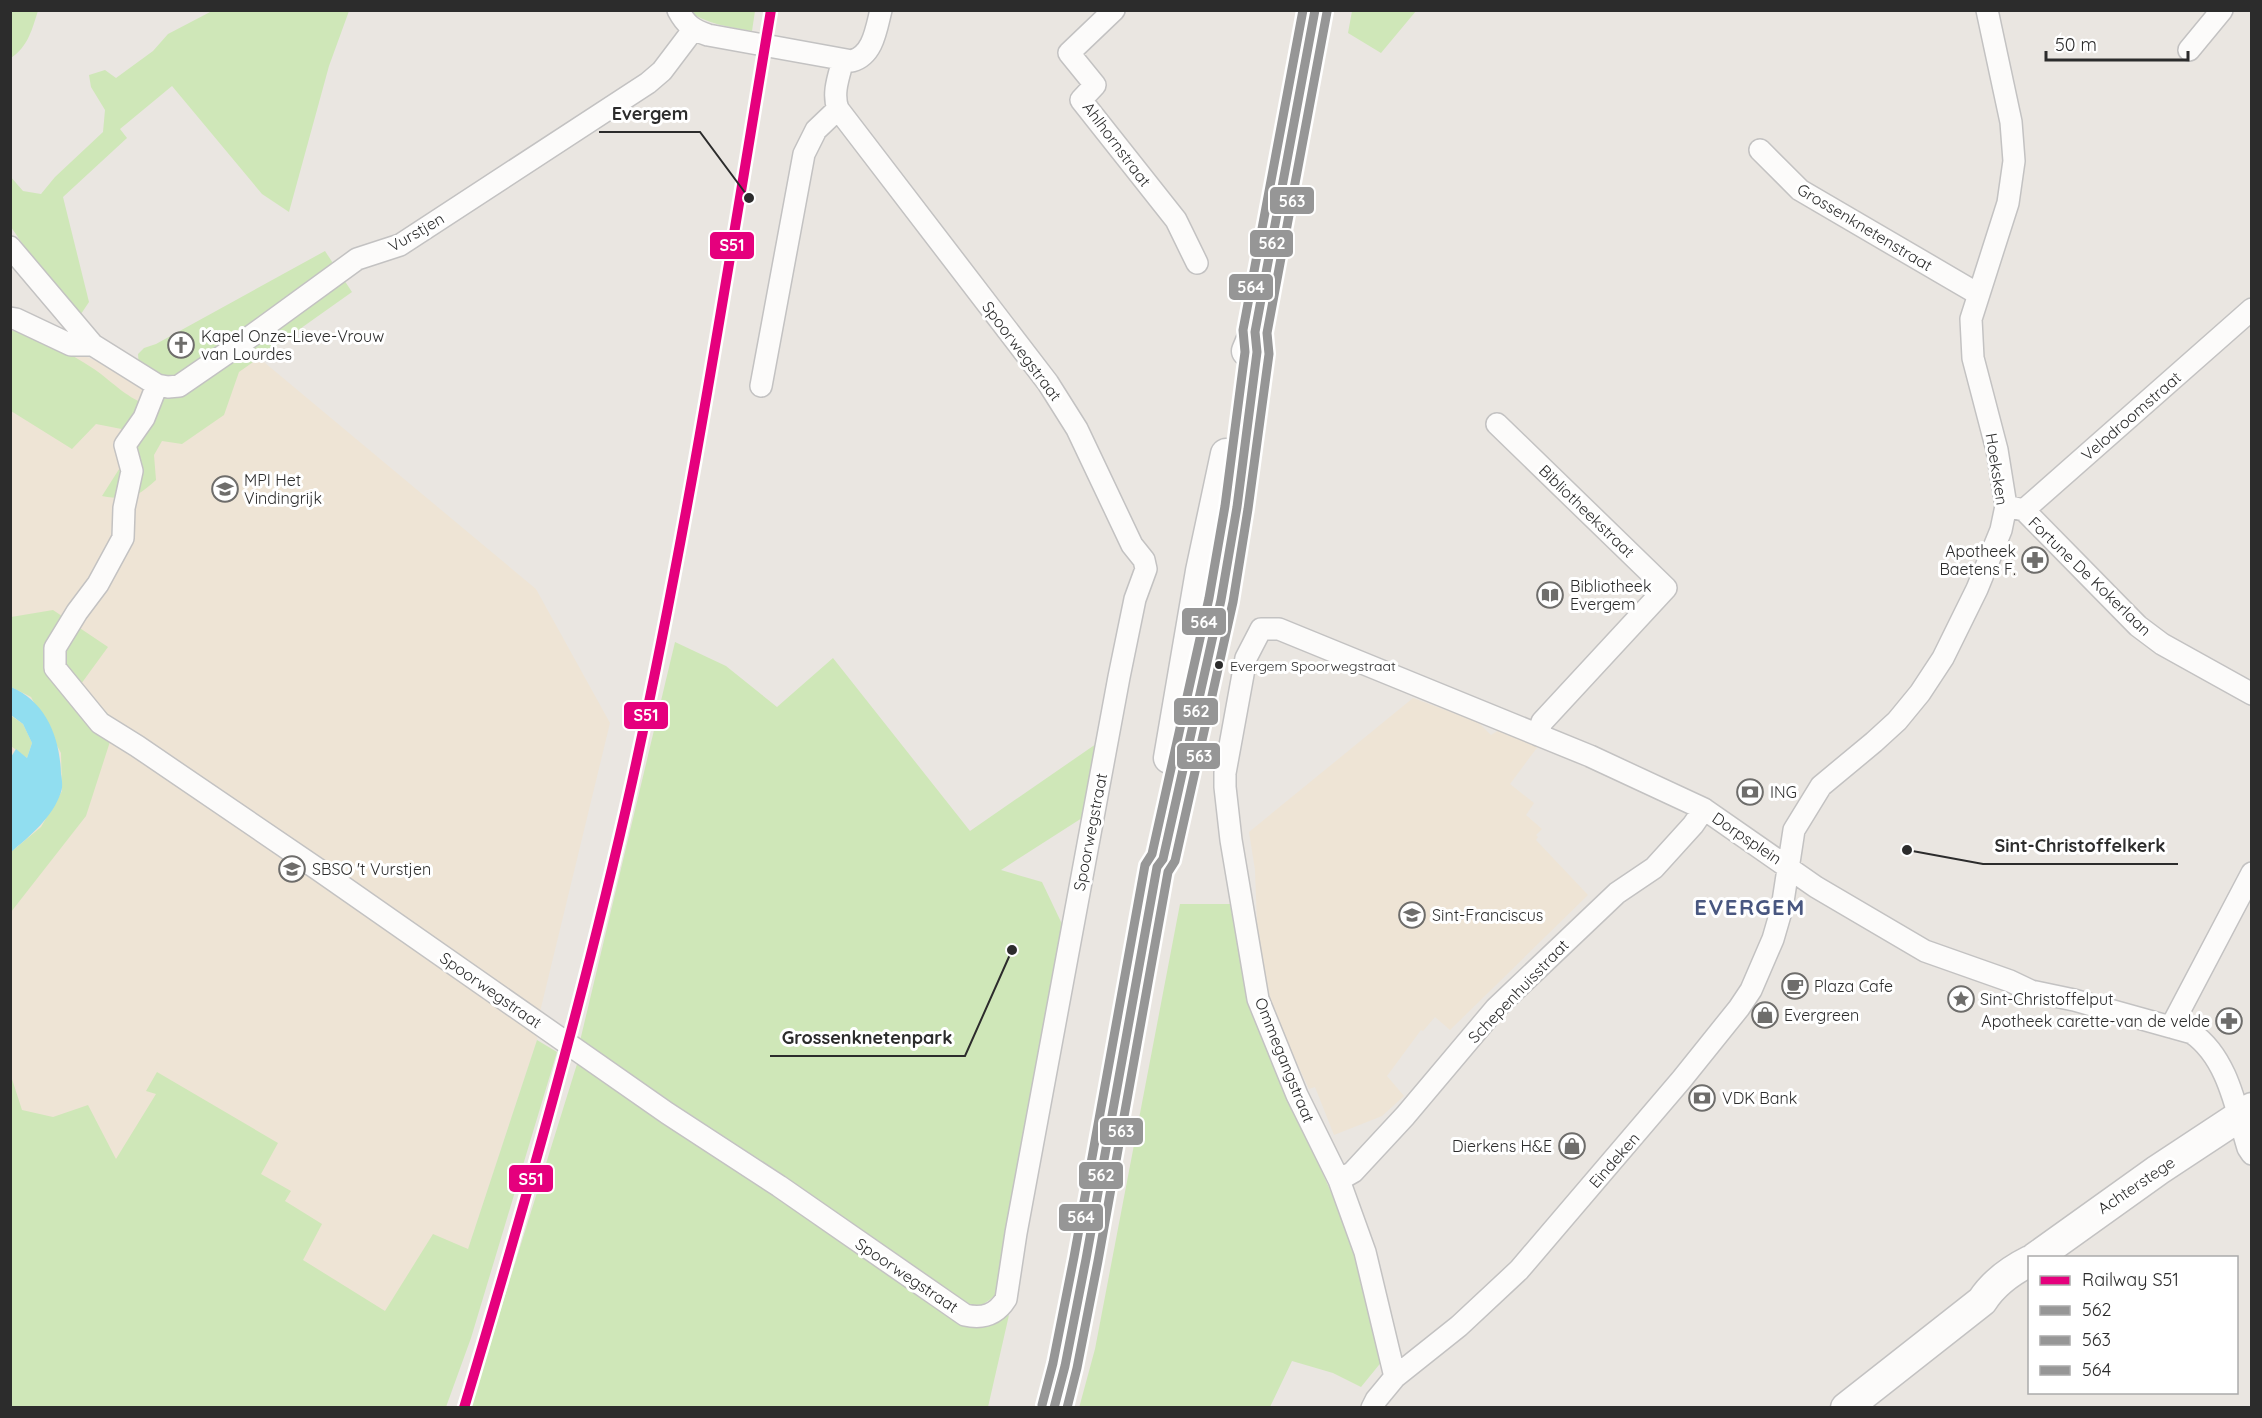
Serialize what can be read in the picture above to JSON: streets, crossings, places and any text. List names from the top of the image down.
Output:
{
  "streets": {
    "main road": ["Achterstege"],
    "street": [
      "Ahlhornstraat",
      "Grossenknetenstraat",
      "Vurstjen",
      "Spoorwegstraat",
      "Velodroomstraat",
      "Hoeksken",
      "Bibliotheekstraat",
      "Fortune De Kokerlaan",
      "Dorpsplein",
      "Schepenhuisstraat",
      "Ommegangstraat",
      "Eindeken"
    ]
  },
  "crossings": [
    ["Grossenknetenstraat", "Hoeksken"],
    ["Vurstjen", "Spoorwegstraat"],
    ["Velodroomstraat", "Hoeksken"],
    ["Velodroomstraat", "Fortune De Kokerlaan"],
    ["Hoeksken", "Fortune De Kokerlaan"],
    ["Hoeksken", "Dorpsplein"],
    ["Hoeksken", "Eindeken"],
    ["Bibliotheekstraat", "Ommegangstraat"],
    ["Dorpsplein", "Schepenhuisstraat"],
    ["Dorpsplein", "Eindeken"],
    ["Dorpsplein", "Achterstege"],
    ["Schepenhuisstraat", "Ommegangstraat"],
    ["Ommegangstraat", "Eindeken"]
  ],
  "districts": ["EVERGEM"],
  "places": {
    "other": [
      "Evergem",
      "Evergem Spoorwegstraat",
      "Sint-Christoffelkerk",
      "Grossenknetenpark"
    ],
    "church": ["Kapel Onze-Lieve-Vrouw van Lourdes"],
    "school or university": ["MPI Het Vindingrijk", "SBSO 't Vurstjen", "Sint-Franciscus"],
    "pharmacy": ["Apotheek Baetens F.", "Apotheek carette-van de velde"],
    "library": ["Bibliotheek Evergem"],
    "bank": ["ING", "VDK Bank"],
    "cafe": ["Plaza Cafe"],
    "place": ["Sint-Christoffelput"],
    "shop": ["Evergreen", "Dierkens H&E"]
  },
  "lines": [
    "rail line S51",
    "transit line 562",
    "transit line 564",
    "transit line 563"
  ],
  "legend": [
    "Railway S51",
    "562",
    "563",
    "564"
  ],
  "scale_bar": "50 m"
}
